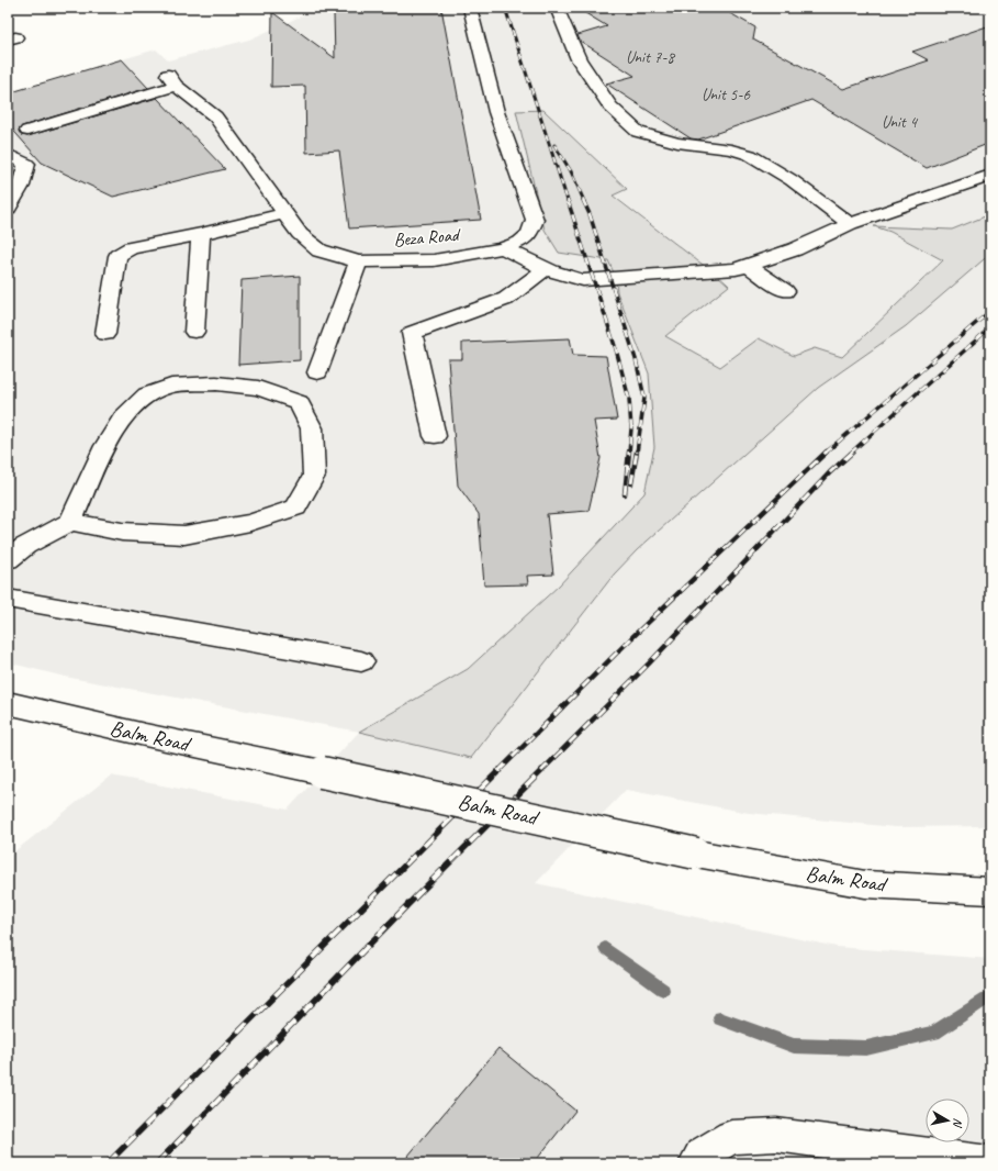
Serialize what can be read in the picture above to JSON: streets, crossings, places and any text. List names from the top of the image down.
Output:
{
  "streets": {
    "street": ["Beza Road", "Balm Road"]
  },
  "house_numbers": ["Unit 7-8", "Unit 5-6", "Unit 4"],
  "north": "right"
}
